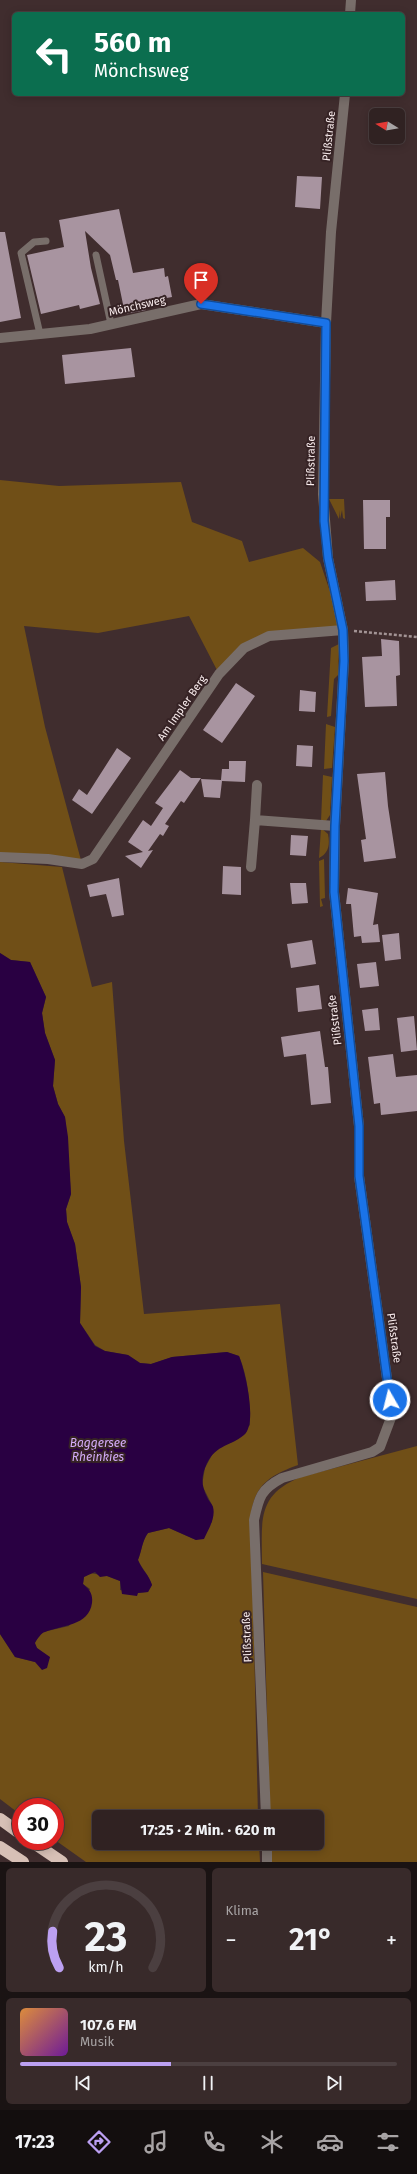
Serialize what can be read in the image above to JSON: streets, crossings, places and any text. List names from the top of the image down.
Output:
{
  "streets": {
    "street": ["Plißstraße", "Mönchsweg", "Am Impler Berg"]
  },
  "crossings": [
    ["Plißstraße", "Mönchsweg"],
    ["Plißstraße", "Am Impler Berg"]
  ],
  "water": ["Baggersee Rheinkies"],
  "north": "left",
  "page": {
    "turn": ["560 m", "Mönchsweg"],
    "limit": "30",
    "trip": "17:25 · 2 Min. · 620 m",
    "tile": "Klima",
    "heat": ["−", "21°", "+"],
    "song": ["107.6 FM", "Musik"],
    "tabs": "17:23",
    "gauge": ["23", "km/h"]
  }
}
